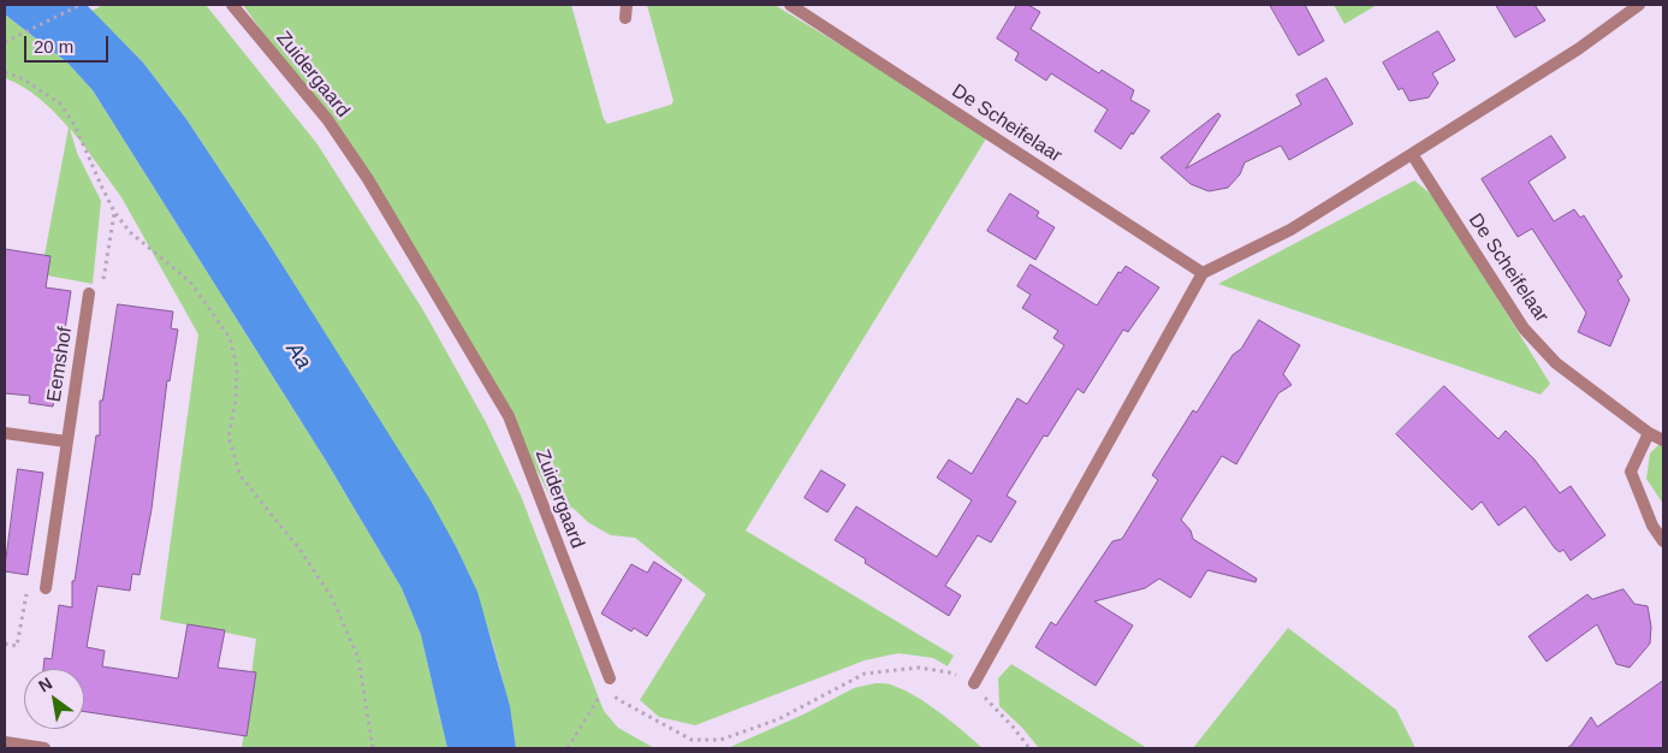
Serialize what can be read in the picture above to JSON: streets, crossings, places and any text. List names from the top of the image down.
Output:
{
  "streets": {
    "street": ["Zuidergaard", "De Scheifelaar", "Eemshof"]
  },
  "water": ["Aa"],
  "scale_bar": "20 m",
  "north": "top left"
}
